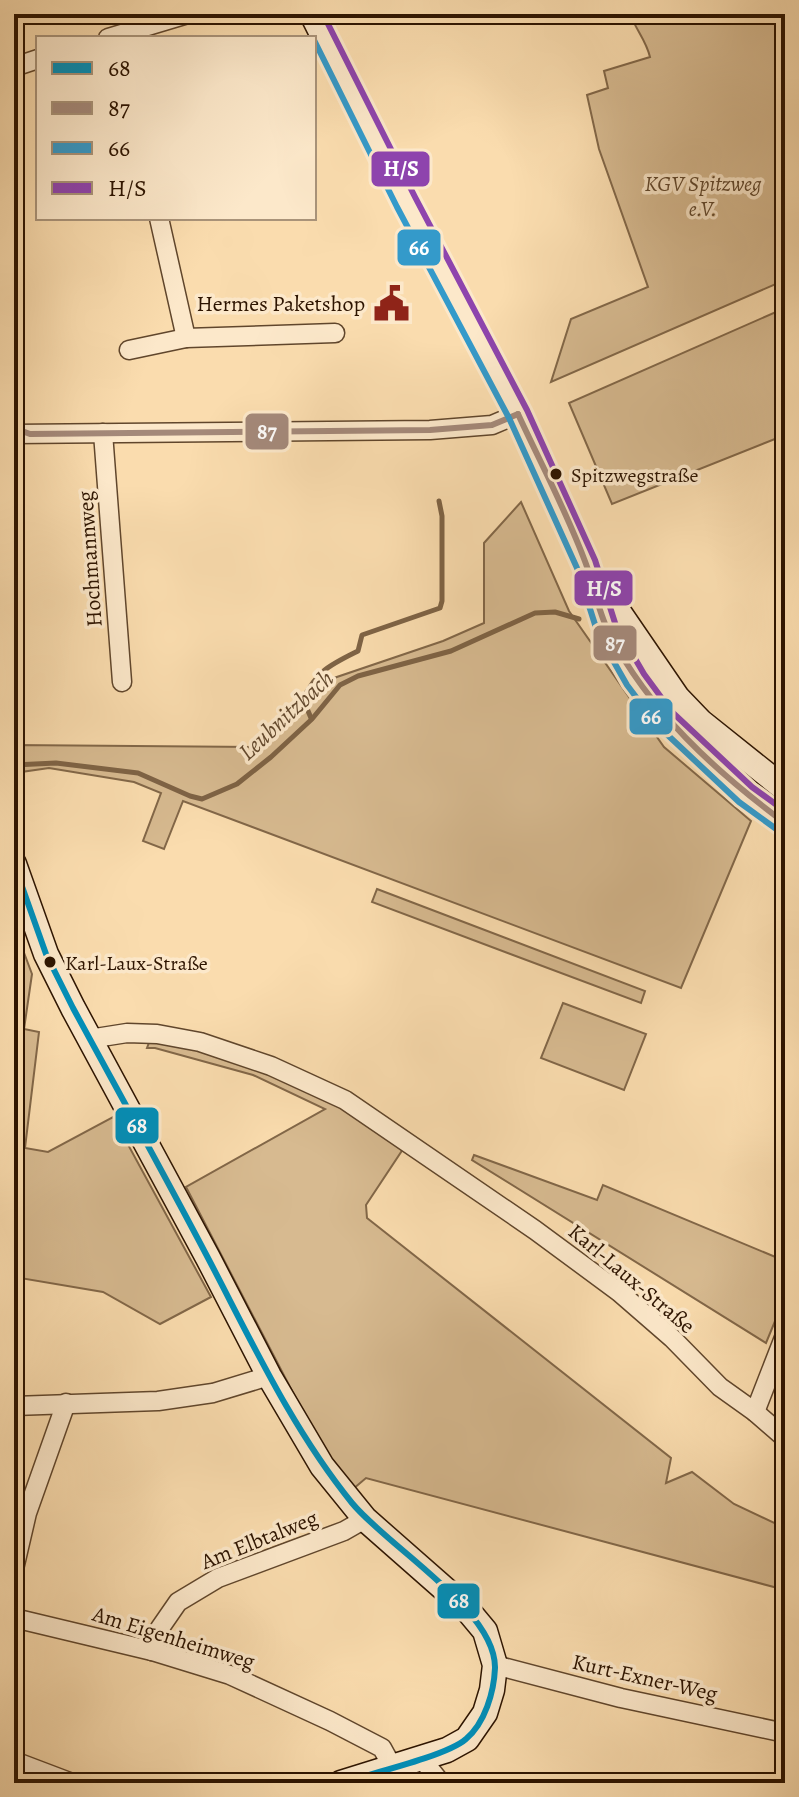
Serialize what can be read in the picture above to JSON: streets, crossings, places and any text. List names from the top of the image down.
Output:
{
  "streets": {
    "street": [
      "Hochmannweg",
      "Karl-Laux-Straße",
      "Am Elbtalweg",
      "Am Eigenheimweg",
      "Kurt-Exner-Weg"
    ]
  },
  "crossings": [
    ["Am Elbtalweg", "Am Eigenheimweg"]
  ],
  "water": ["Leubnitzbach"],
  "parks": ["KGV Spitzweg e.V."],
  "places": {
    "public building": ["Hermes Paketshop"],
    "other": ["Spitzwegstraße", "Karl-Laux-Straße"]
  },
  "lines": [
    "transit line H/S",
    "transit line 66",
    "transit line 87",
    "transit line 68"
  ],
  "legend": [
    "68",
    "87",
    "66",
    "H/S"
  ]
}
